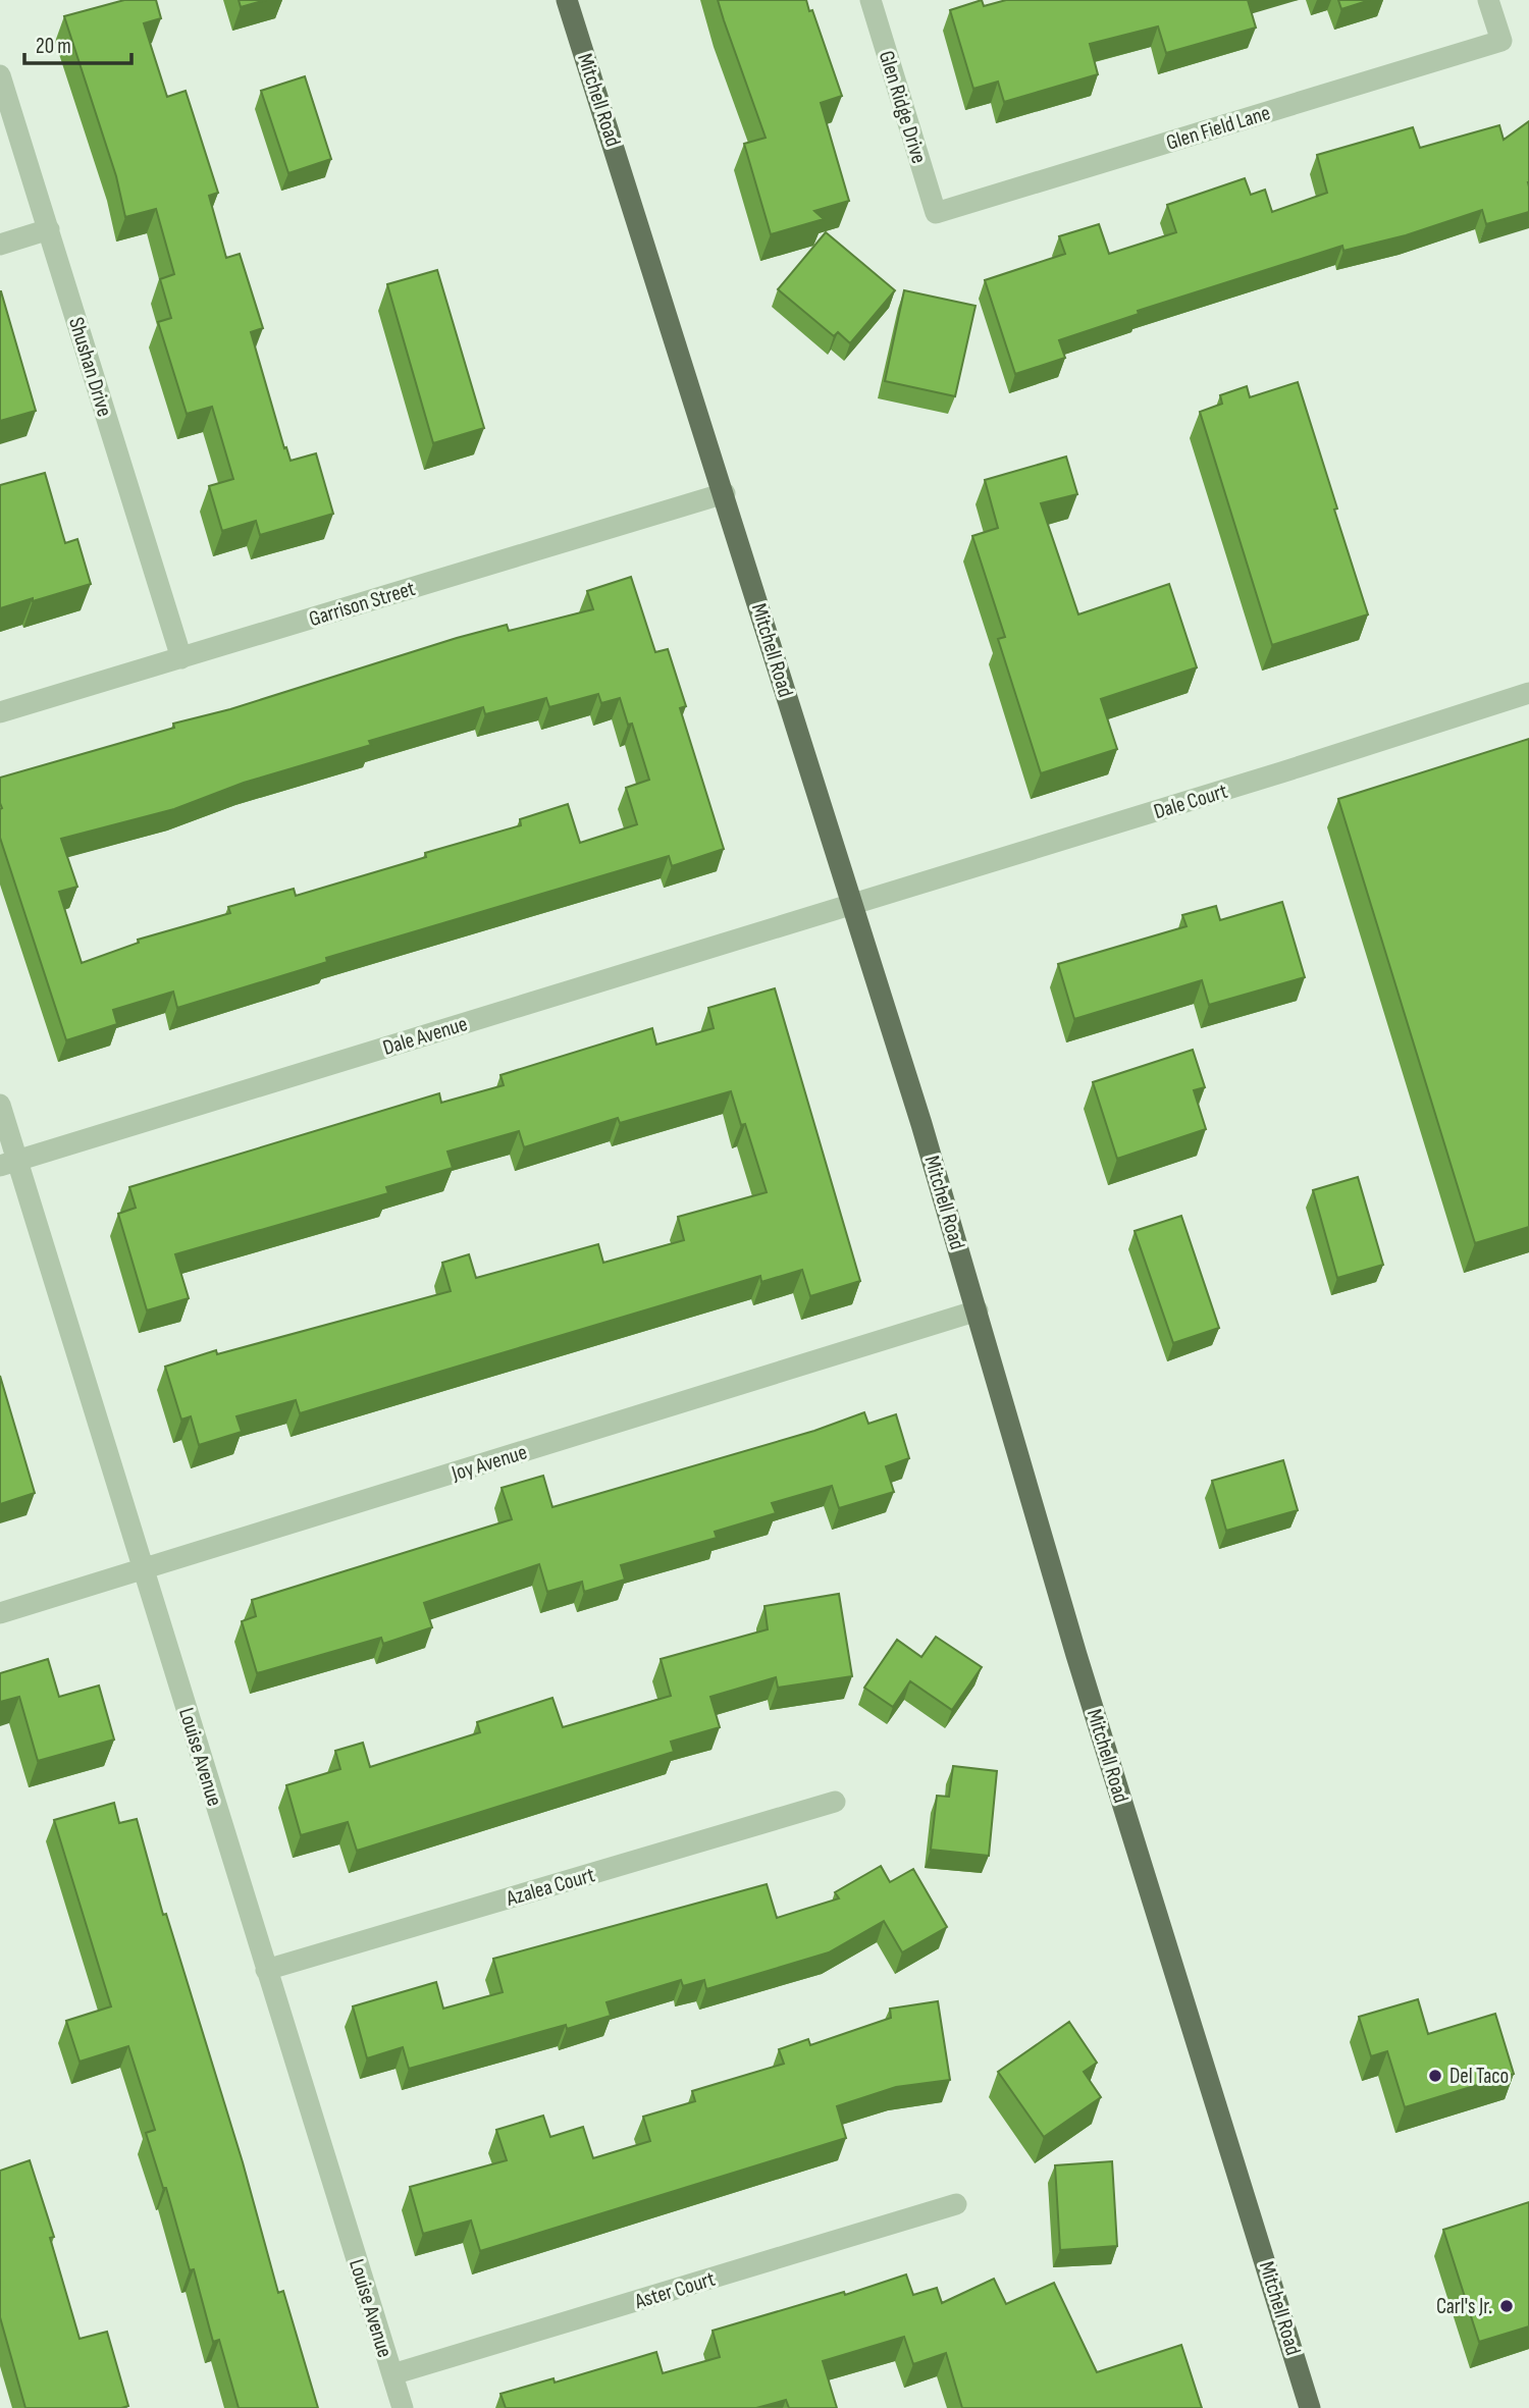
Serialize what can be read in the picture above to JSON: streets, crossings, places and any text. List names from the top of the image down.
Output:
{
  "streets": {
    "main road": ["Mitchell Road"],
    "street": [
      "Glen Ridge Drive",
      "Glen Field Lane",
      "Shushan Drive",
      "Garrison Street",
      "Dale Court",
      "Dale Avenue",
      "Joy Avenue",
      "Louise Avenue",
      "Azalea Court",
      "Aster Court"
    ]
  },
  "crossings": [
    ["Mitchell Road", "Garrison Street"],
    ["Mitchell Road", "Dale Court"],
    ["Mitchell Road", "Dale Avenue"],
    ["Mitchell Road", "Joy Avenue"],
    ["Glen Ridge Drive", "Glen Field Lane"],
    ["Shushan Drive", "Garrison Street"],
    ["Dale Court", "Dale Avenue"],
    ["Dale Avenue", "Louise Avenue"],
    ["Joy Avenue", "Louise Avenue"],
    ["Louise Avenue", "Azalea Court"],
    ["Louise Avenue", "Aster Court"]
  ],
  "places": ["Del Taco", "Carl's Jr."],
  "scale_bar": "20 m"
}
